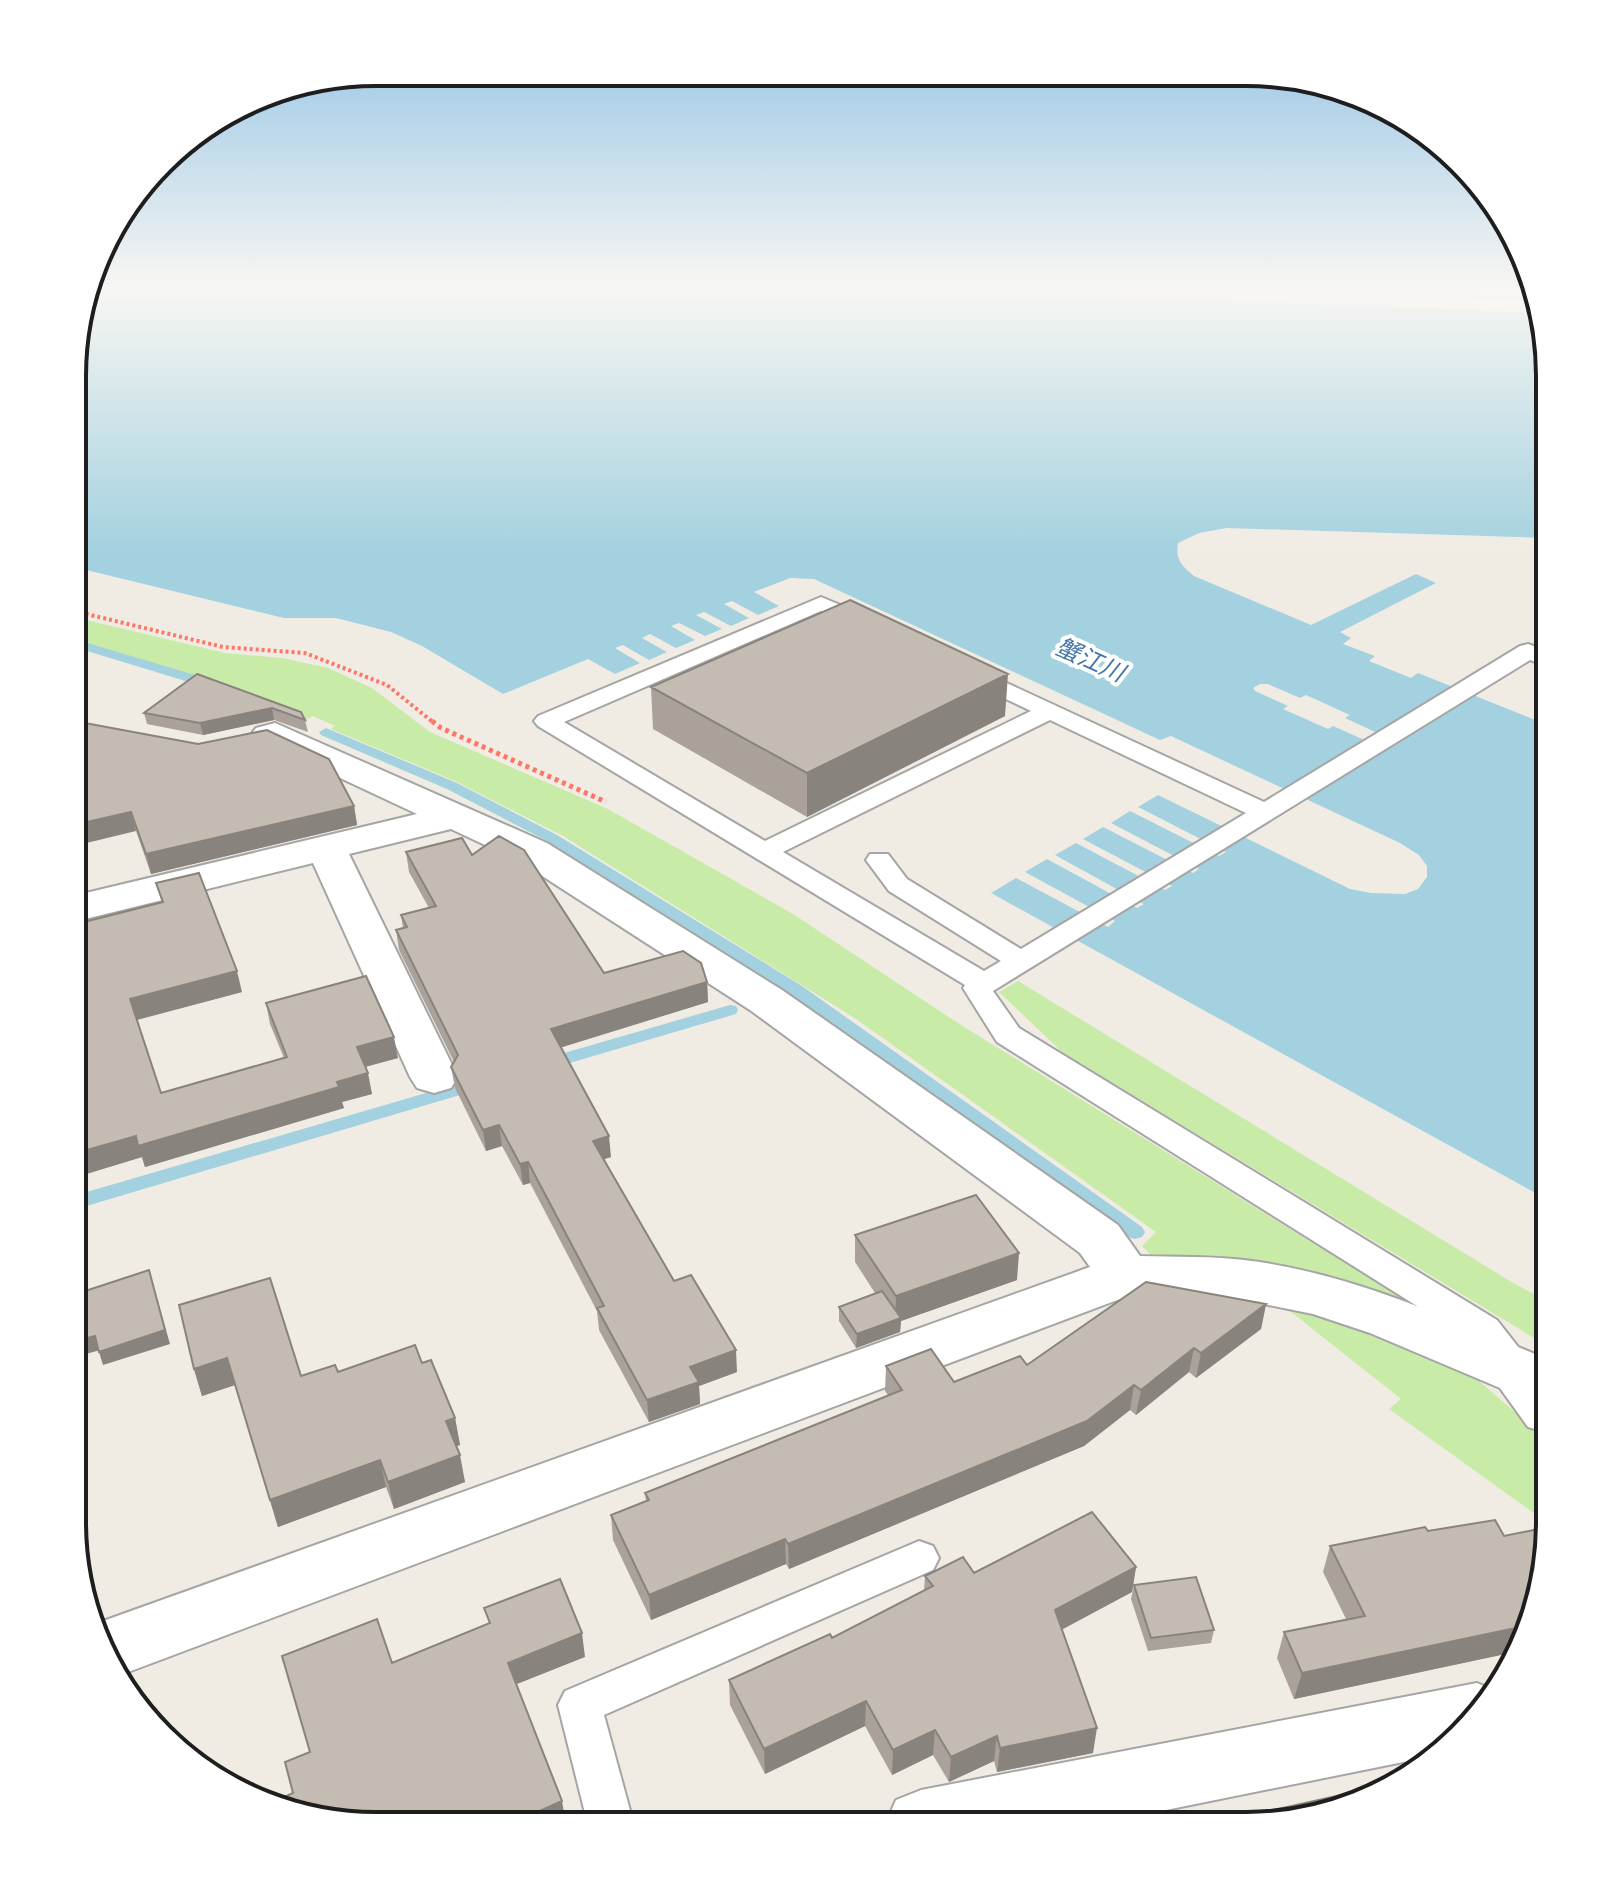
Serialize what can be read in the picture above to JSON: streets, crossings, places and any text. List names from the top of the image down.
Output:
{
  "water": ["蟹江川"]
}
